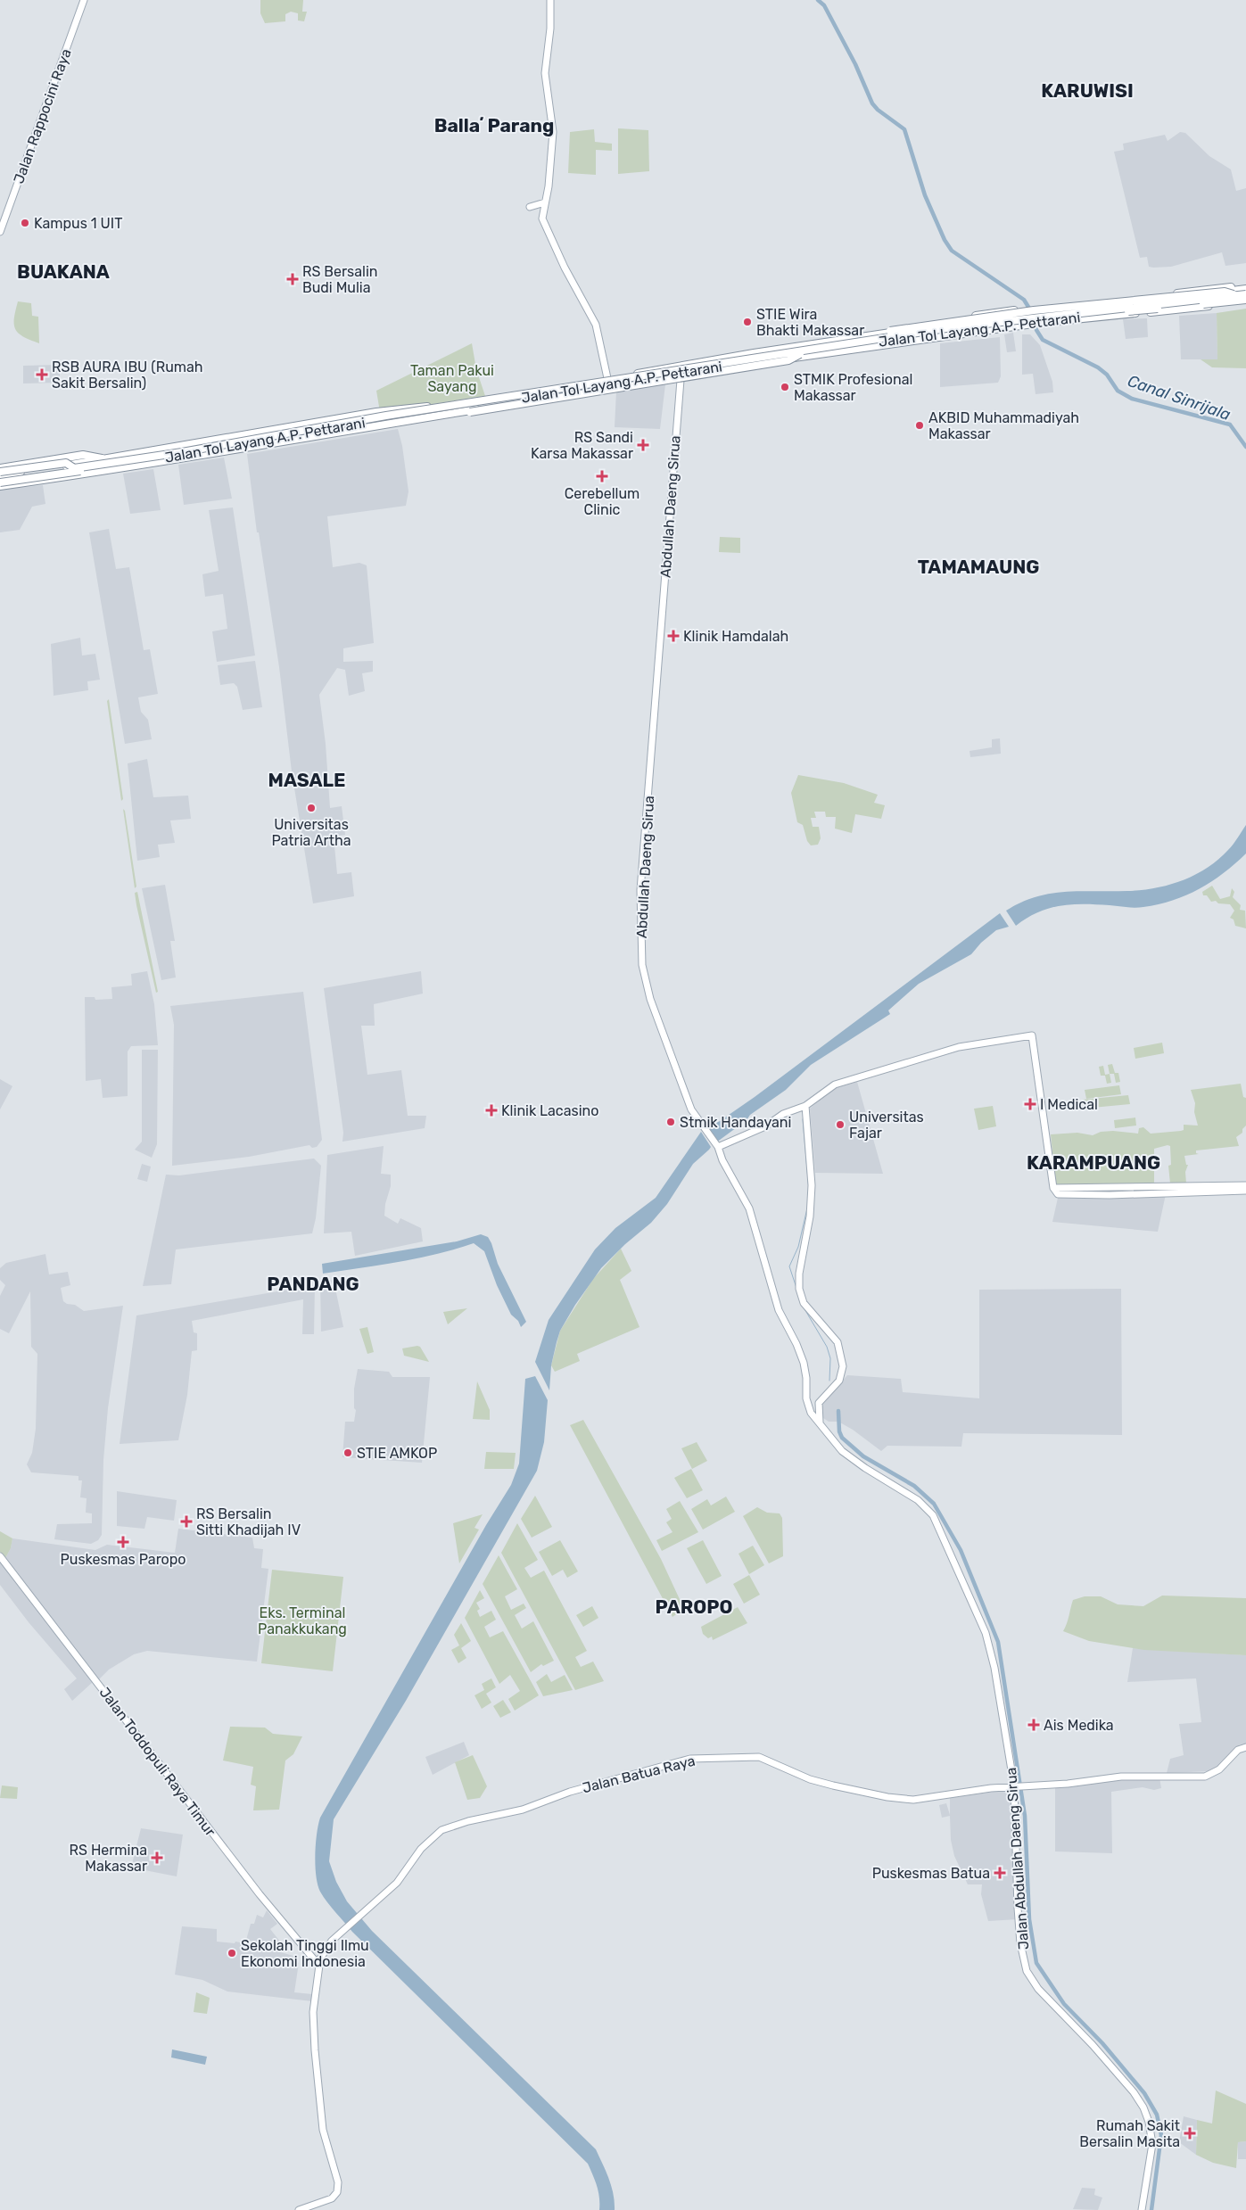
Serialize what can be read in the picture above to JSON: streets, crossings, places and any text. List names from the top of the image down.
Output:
{
  "streets": {
    "highway": ["Jalan Tol Layang A.P. Pettarani"],
    "main road": [
      "Jalan Rappocini Raya",
      "Abdullah Daeng Sirua",
      "Jalan Toddopuli Raya Timur",
      "Jalan Batua Raya",
      "Jalan Abdullah Daeng Sirua"
    ]
  },
  "crossings": [
    ["Abdullah Daeng Sirua", "Jalan Abdullah Daeng Sirua"],
    ["Jalan Toddopuli Raya Timur", "Jalan Batua Raya"],
    ["Jalan Batua Raya", "Jalan Abdullah Daeng Sirua"]
  ],
  "districts": [
    "KARUWISI",
    "Ballaʼ Parang",
    "BUAKANA",
    "TAMAMAUNG",
    "MASALE",
    "KARAMPUANG",
    "PANDANG",
    "PAROPO"
  ],
  "water": ["Canal Sinrijala"],
  "parks": ["Taman Pakui Sayang", "Eks. Terminal Panakkukang"],
  "places": {
    "other": [
      "Kampus 1 UIT",
      "STIE Wira Bhakti Makassar",
      "STMIK Profesional Makassar",
      "AKBID Muhammadiyah Makassar",
      "Universitas Patria Artha",
      "Stmik Handayani",
      "Universitas Fajar",
      "STIE AMKOP",
      "Sekolah Tinggi Ilmu Ekonomi Indonesia"
    ],
    "health": [
      "RS Bersalin Budi Mulia",
      "RSB AURA IBU (Rumah Sakit Bersalin)",
      "RS Sandi Karsa Makassar",
      "Cerebellum Clinic",
      "Klinik Hamdalah",
      "I Medical",
      "Klinik Lacasino",
      "RS Bersalin Sitti Khadijah IV",
      "Puskesmas Paropo",
      "Ais Medika",
      "RS Hermina Makassar",
      "Puskesmas Batua",
      "Rumah Sakit Bersalin Masita"
    ]
  }
}
